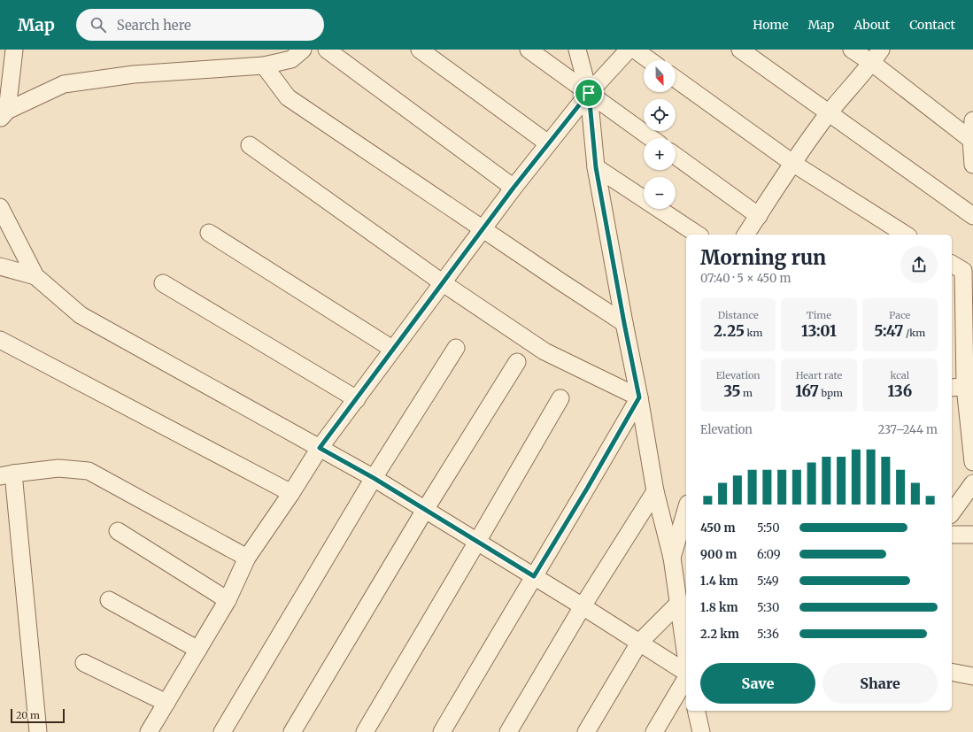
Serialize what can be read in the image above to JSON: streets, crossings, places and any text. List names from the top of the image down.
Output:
{
  "scale_bar": "20 m",
  "north": "bottom",
  "page": {
    "header": "Map",
    "search": "Search here",
    "nav": [
      "Home",
      "Map",
      "About",
      "Contact"
    ],
    "map_buttons": ["+", "−"],
    "heading": ["Morning run", "07:40 · 5 × 450 m"],
    "stats": [
      ["Distance", "2.25 km"],
      ["Time", "13:01"],
      ["Pace", "5:47 /km"],
      ["Elevation", "35 m"],
      ["Heart rate", "167 bpm"],
      ["kcal", "136"]
    ],
    "chart": ["Elevation", "237–244 m"],
    "list": [
      {
        "name": "450 m",
        "note": "5:50"
      },
      {
        "name": "900 m",
        "note": "6:09"
      },
      {
        "name": "1.4 km",
        "note": "5:49"
      },
      {
        "name": "1.8 km",
        "note": "5:30"
      },
      {
        "name": "2.2 km",
        "note": "5:36"
      }
    ],
    "buttons": ["Save", "Share"],
    "scale": "20 m"
  }
}
